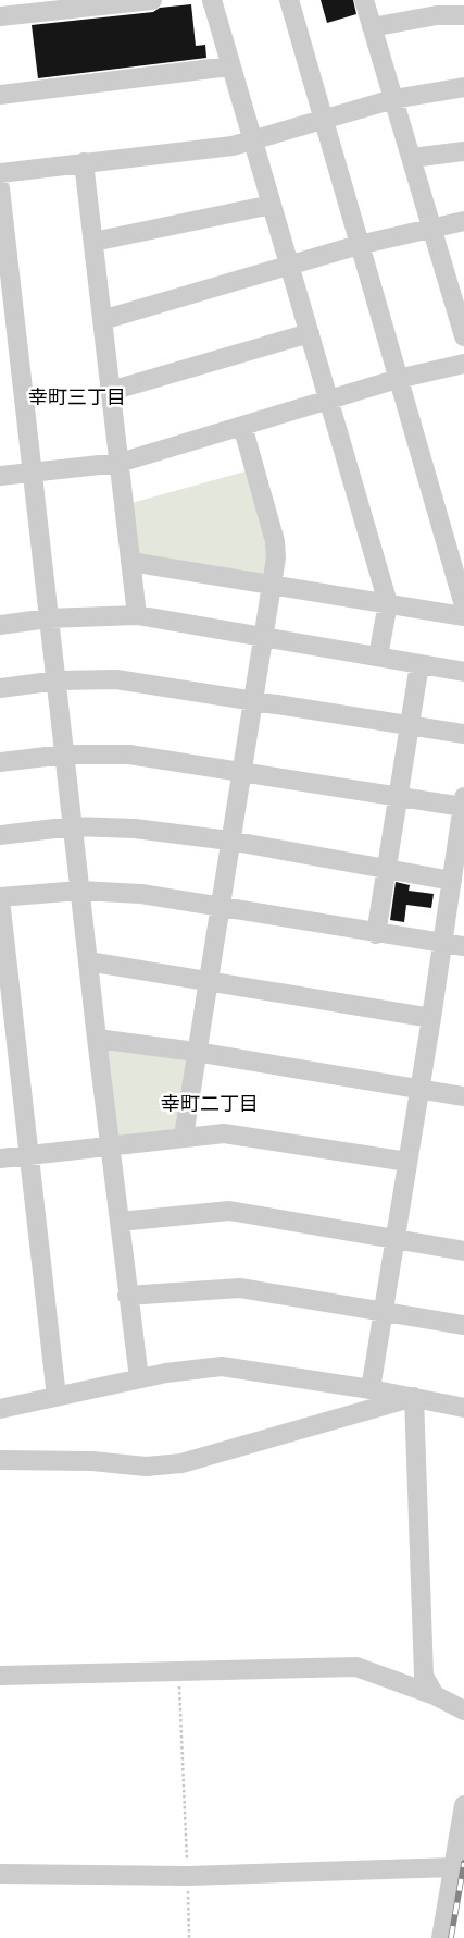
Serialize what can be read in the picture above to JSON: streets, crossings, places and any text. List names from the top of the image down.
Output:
{
  "districts": ["幸町三丁目", "幸町二丁目"]
}
